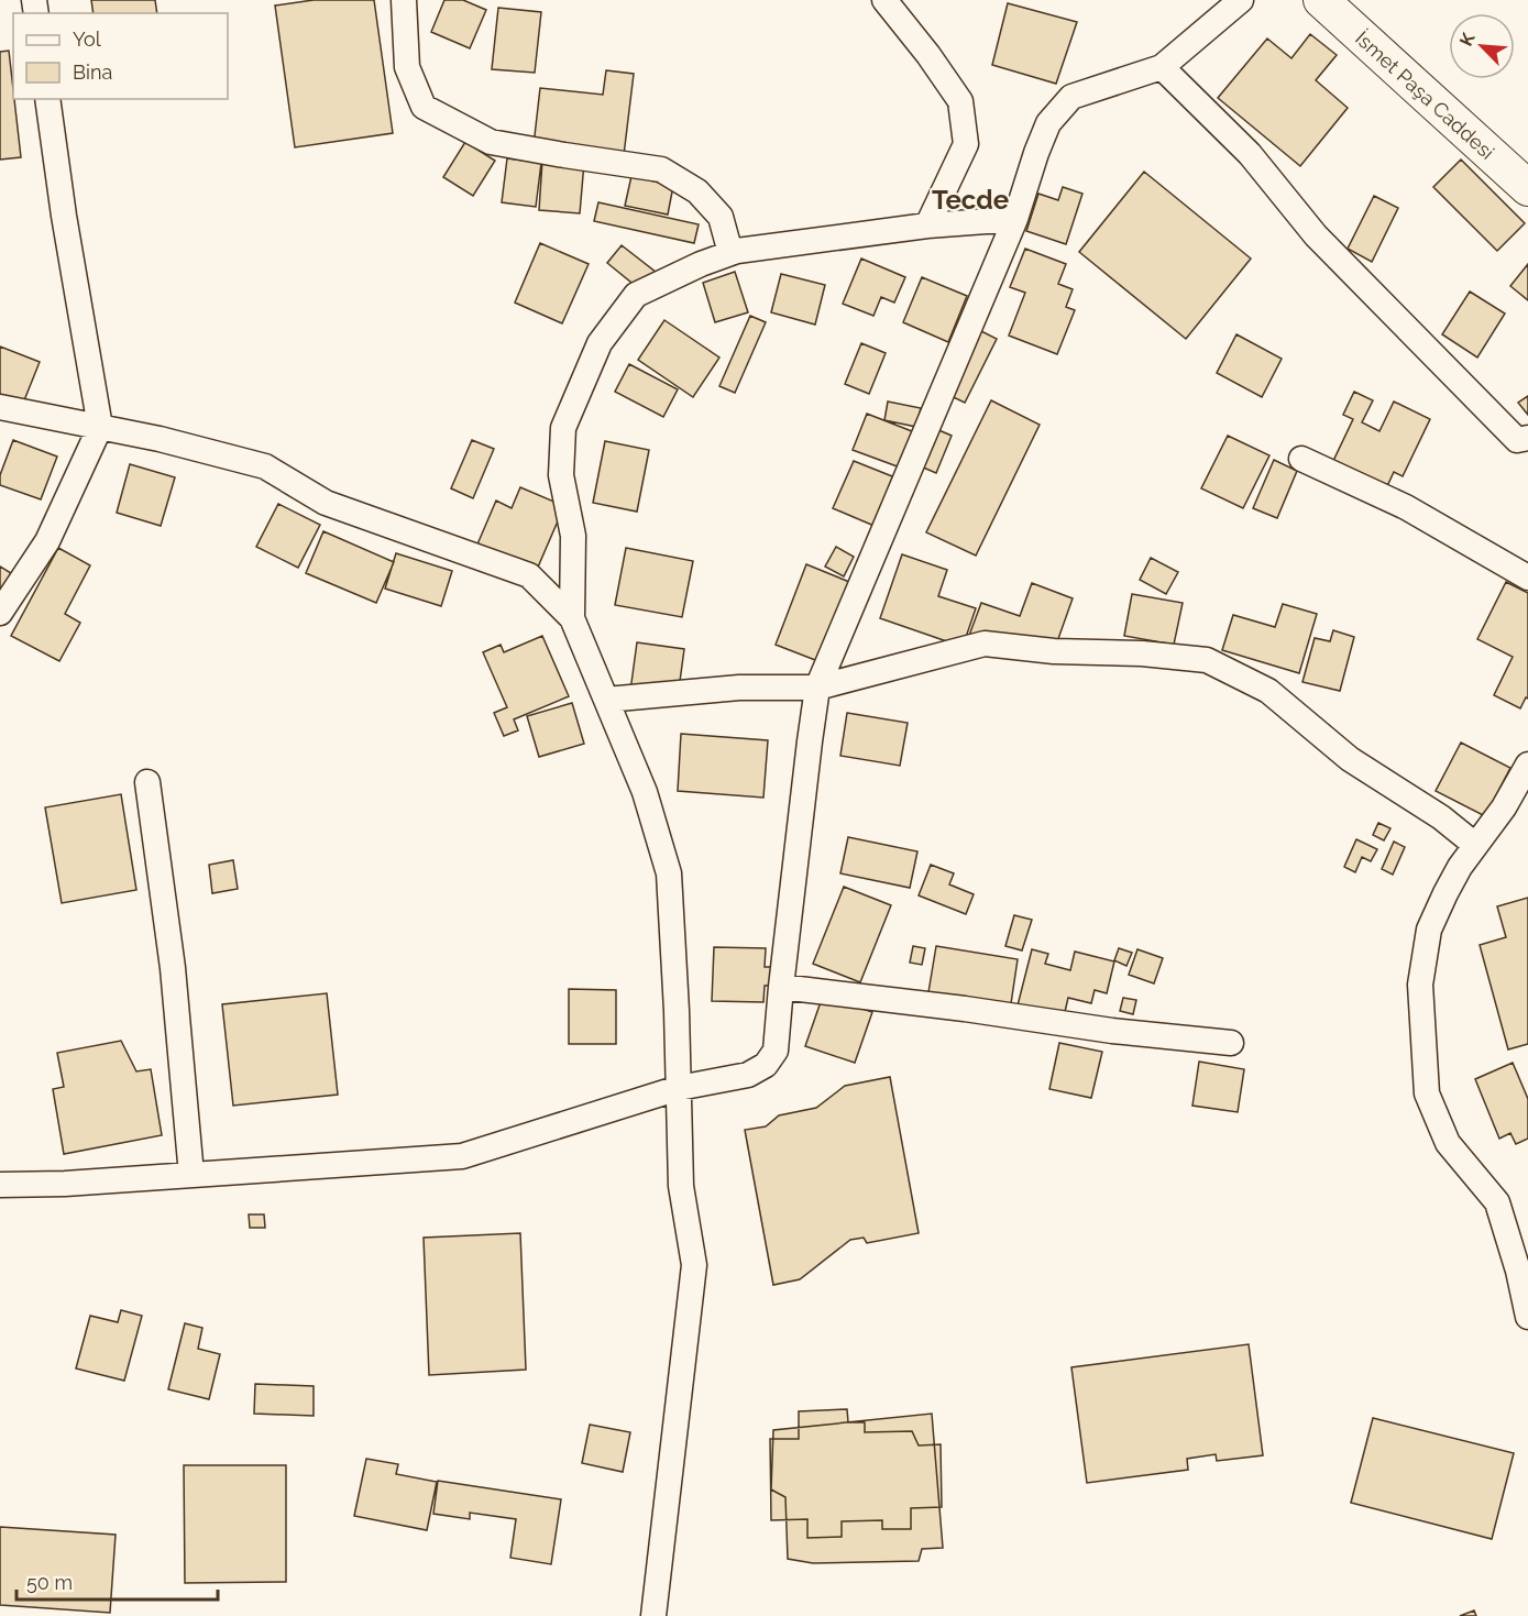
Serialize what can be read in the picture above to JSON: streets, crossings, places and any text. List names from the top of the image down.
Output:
{
  "streets": {
    "main road": ["İsmet Paşa Caddesi"]
  },
  "districts": ["Tecde"],
  "legend": ["Yol", "Bina"],
  "scale_bar": "50 m",
  "north": "top left"
}
